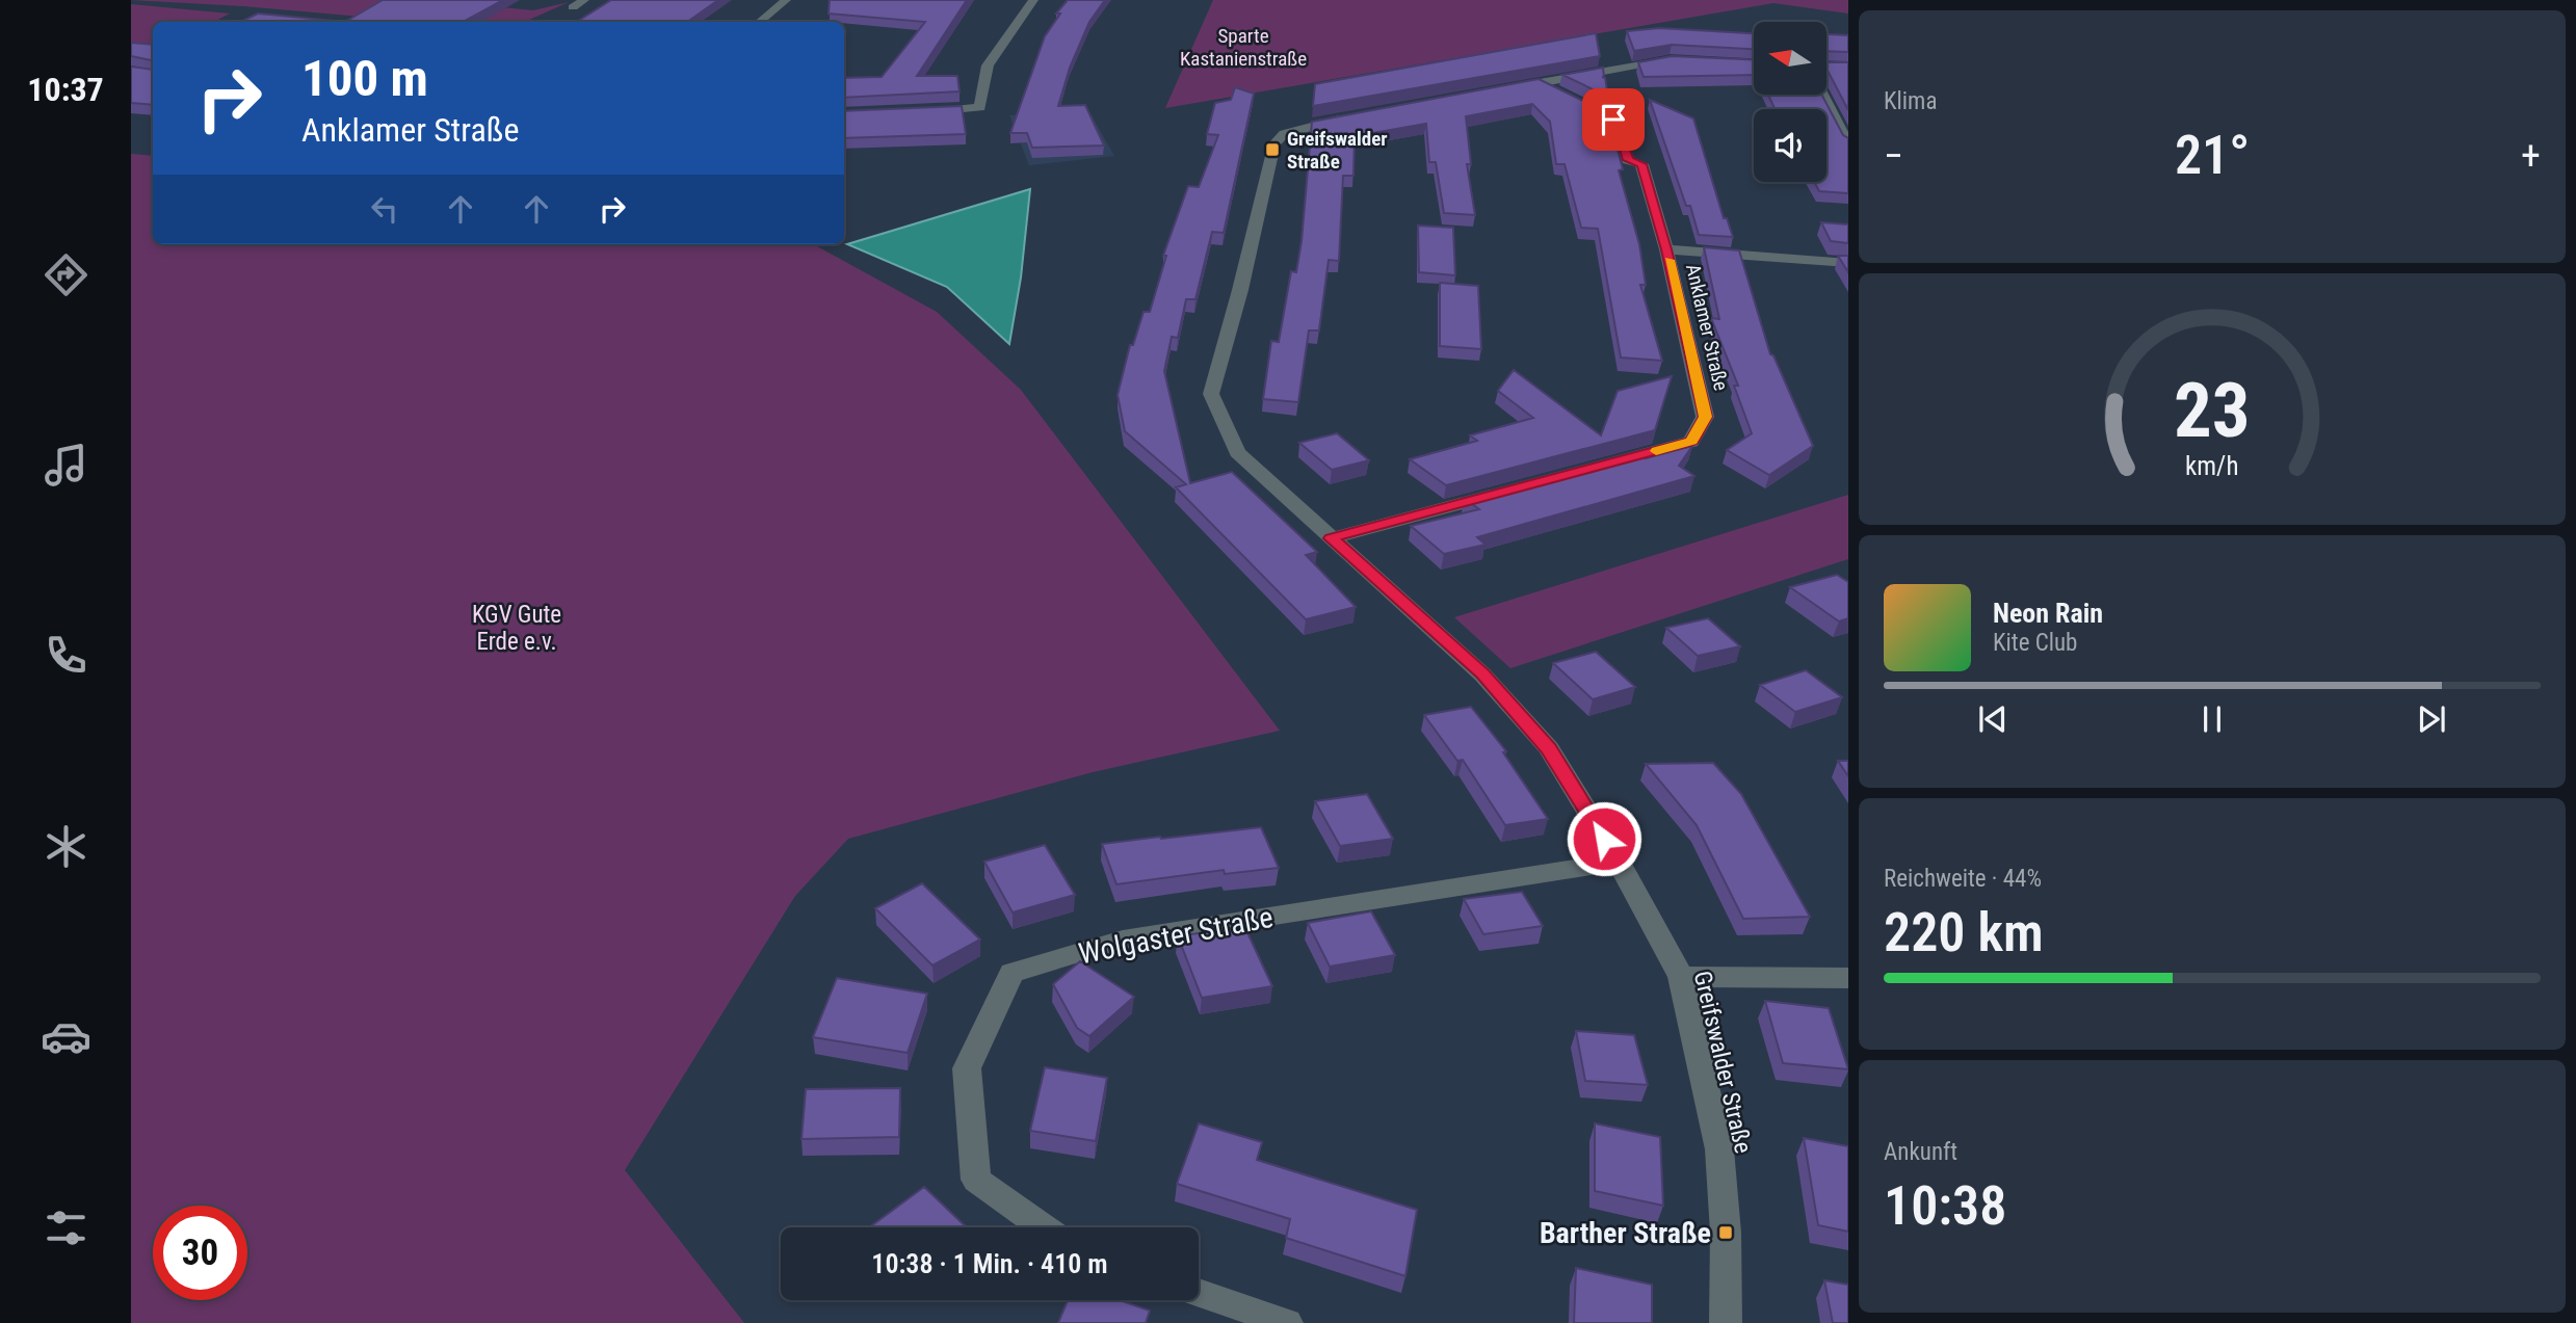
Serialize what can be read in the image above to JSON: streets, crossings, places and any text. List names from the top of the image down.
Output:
{
  "streets": {
    "street": ["Anklamer Straße", "Wolgaster Straße", "Greifswalder Straße"]
  },
  "crossings": [
    ["Wolgaster Straße", "Greifswalder Straße"]
  ],
  "parks": ["Sparte Kastanienstraße", "KGV Gute Erde e.v."],
  "places": {
    "transit": ["Greifswalder Straße", "Barther Straße"]
  },
  "north": "left",
  "page": {
    "tabs": "10:37",
    "tile": [
      "Klima",
      ["Reichweite · 44%", "220 km"],
      ["Ankunft", "10:38"]
    ],
    "turn": ["100 m", "Anklamer Straße"],
    "heat": ["−", "21°", "+"],
    "song": ["Neon Rain", "Kite Club"],
    "limit": "30",
    "trip": "10:38 · 1 Min. · 410 m",
    "gauge": ["23", "km/h"]
  }
}
